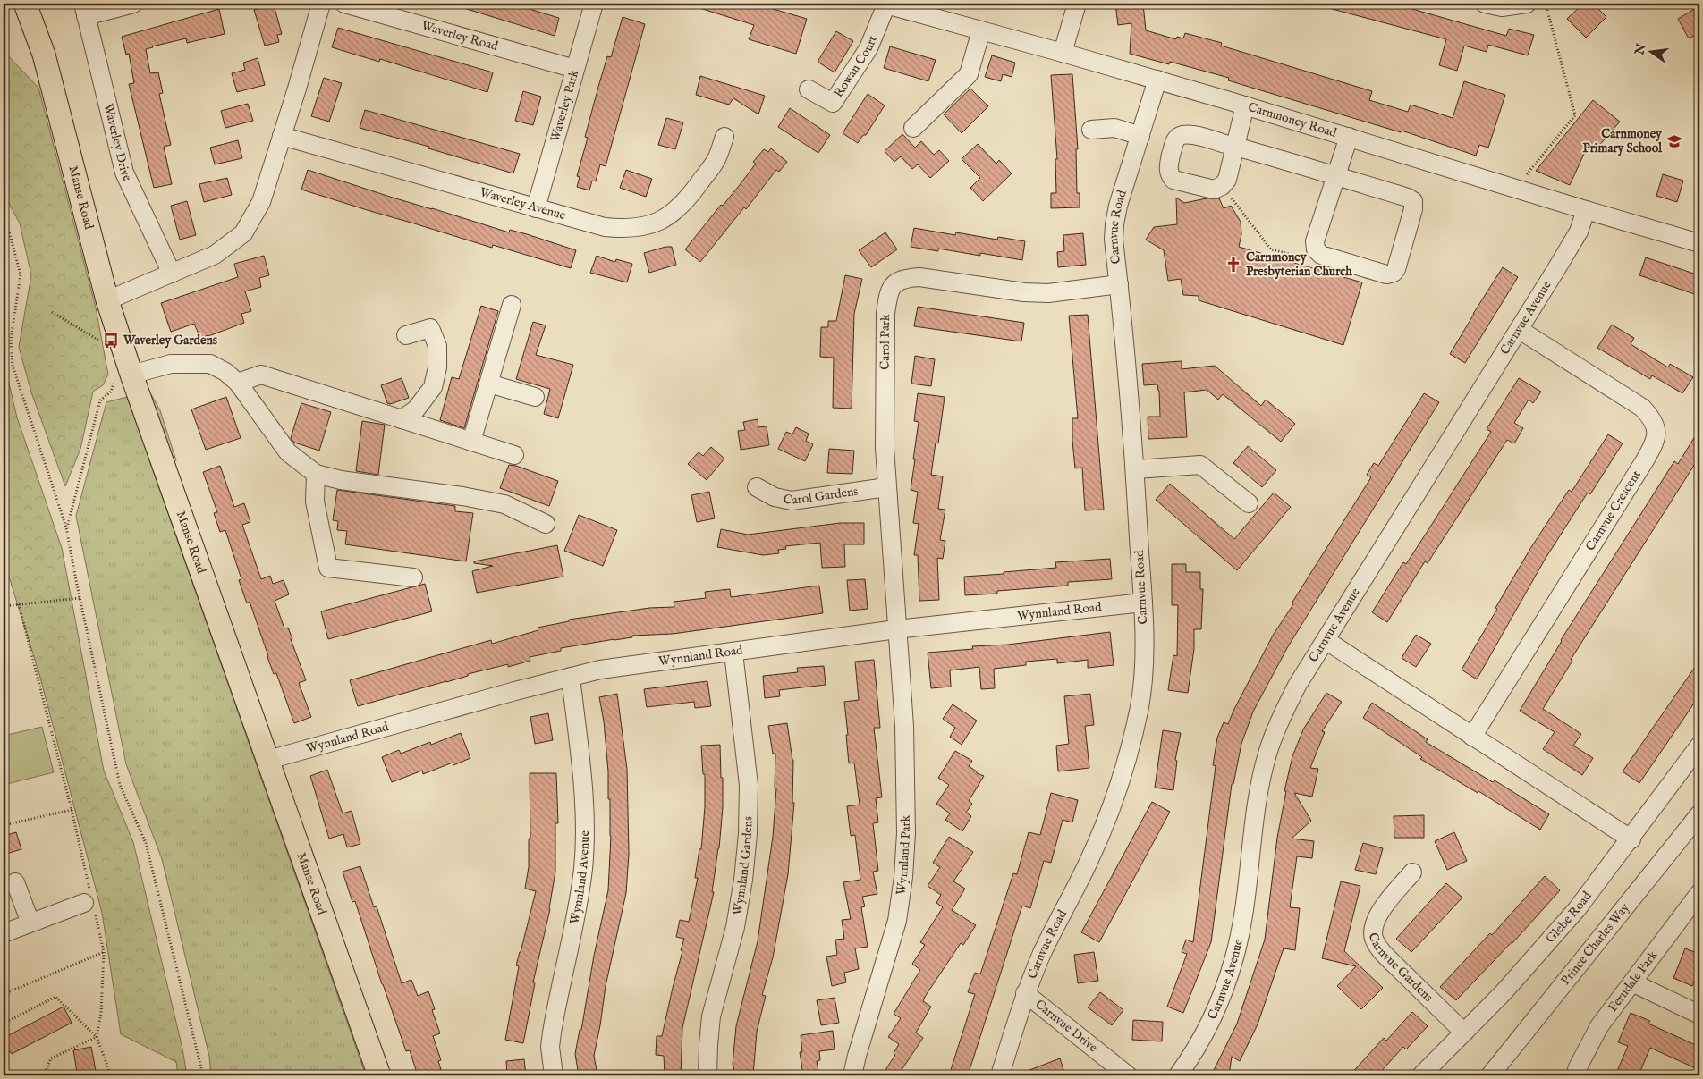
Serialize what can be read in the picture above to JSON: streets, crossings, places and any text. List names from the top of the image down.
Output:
{
  "streets": {
    "main road": ["Manse Road"],
    "street": [
      "Waverley Road",
      "Rowan Court",
      "Waverley Park",
      "Carnmoney Road",
      "Waverley Drive",
      "Waverley Avenue",
      "Carnvue Road",
      "Carnvue Avenue",
      "Carol Park",
      "Carol Gardens",
      "Carnvue Crescent",
      "Wynnland Road",
      "Wynnland Park",
      "Wynnland Gardens",
      "Wynnland Avenue",
      "Glebe Road",
      "Prince Charles Way",
      "Carnvue Gardens",
      "Ferndale Park",
      "Carnvue Drive"
    ]
  },
  "crossings": [
    ["Waverley Road", "Waverley Park"],
    ["Rowan Court", "Carnmoney Road"],
    ["Waverley Park", "Waverley Avenue"],
    ["Carnmoney Road", "Carnvue Road"],
    ["Carnmoney Road", "Carnvue Avenue"],
    ["Manse Road", "Wynnland Road"],
    ["Carnvue Road", "Carol Park"],
    ["Carnvue Road", "Wynnland Road"],
    ["Carnvue Road", "Carnvue Drive"],
    ["Carnvue Avenue", "Carnvue Crescent"],
    ["Carol Park", "Carol Gardens"],
    ["Carol Park", "Wynnland Road"],
    ["Carol Park", "Wynnland Park"],
    ["Wynnland Road", "Wynnland Park"],
    ["Wynnland Road", "Wynnland Gardens"],
    ["Wynnland Road", "Wynnland Avenue"],
    ["Glebe Road", "Carnvue Gardens"]
  ],
  "places": {
    "school or university": ["Carnmoney Primary School"],
    "church": ["Carnmoney Presbyterian Church"],
    "bus stop": ["Waverley Gardens"]
  },
  "north": "left"
}
